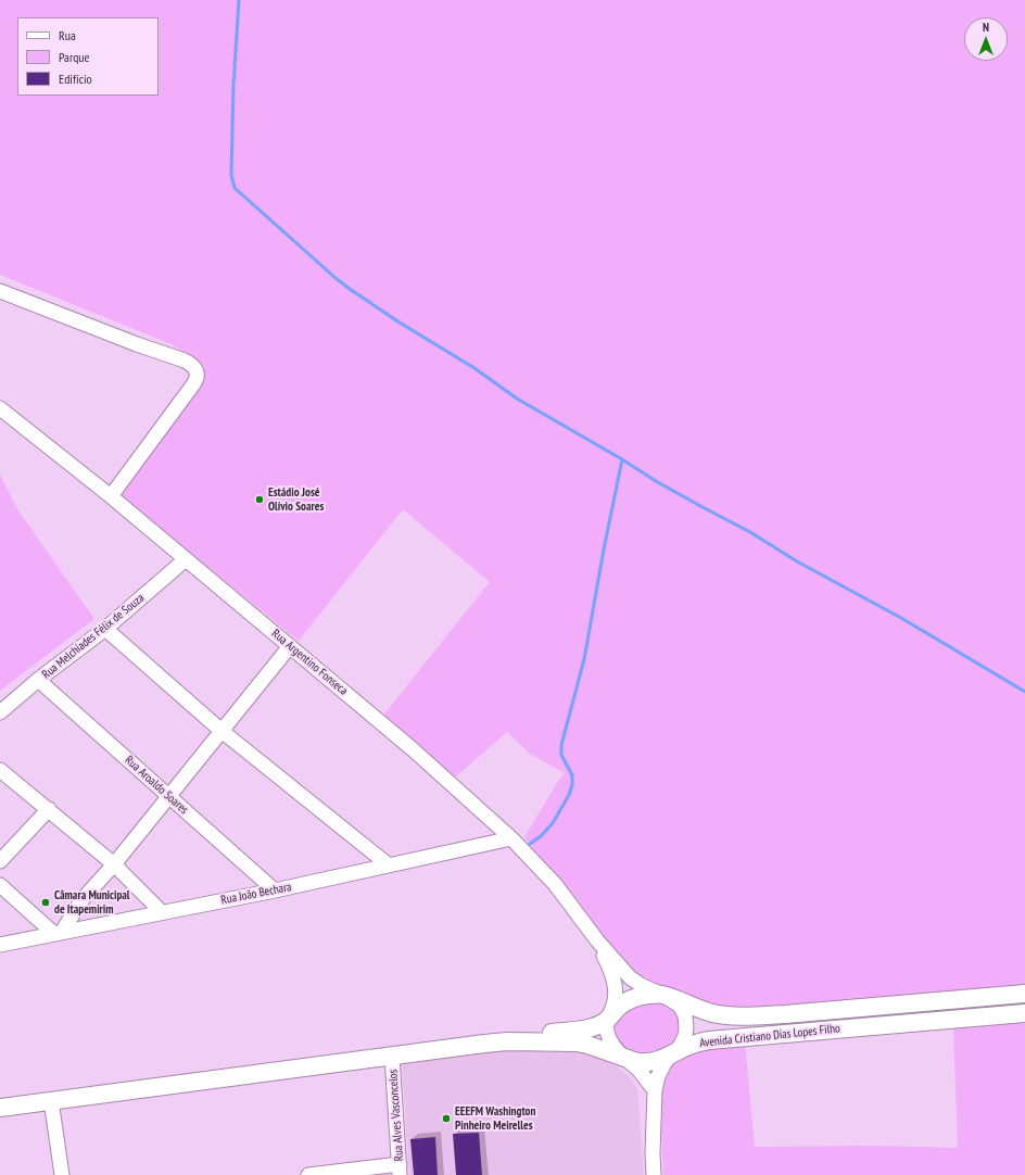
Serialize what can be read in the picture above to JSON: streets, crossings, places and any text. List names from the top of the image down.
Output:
{
  "streets": {
    "main road": ["Avenida Cristiano Dias Lopes Filho"],
    "street": [
      "Rua Melchíades Félix de Souza",
      "Rua Argentino Fonseca",
      "Rua Aroaldo Soares",
      "Rua João Bechara",
      "Rua Alves Vasconcelos"
    ]
  },
  "crossings": [
    ["Rua Melchíades Félix de Souza", "Rua Argentino Fonseca"],
    ["Rua Melchíades Félix de Souza", "Rua Aroaldo Soares"],
    ["Rua Argentino Fonseca", "Rua João Bechara"],
    ["Rua Aroaldo Soares", "Rua João Bechara"]
  ],
  "places": ["Estádio José Olívio Soares", "Câmara Municipal de Itapemirim", "EEEFM Washington Pinheiro Meirelles"],
  "legend": ["Rua", "Parque", "Edifício"],
  "north": "top"
}
